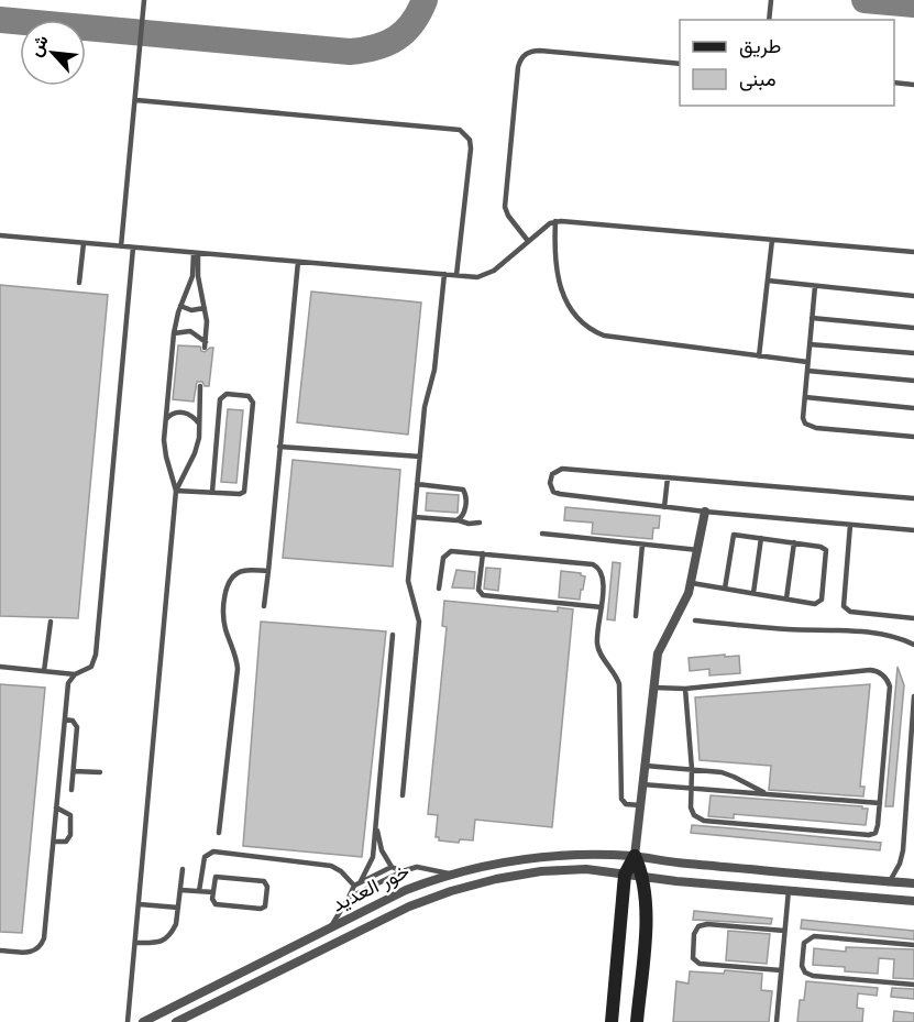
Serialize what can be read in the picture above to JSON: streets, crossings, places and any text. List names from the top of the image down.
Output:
{
  "streets": {
    "street": ["خور العديد"]
  },
  "legend": ["طريق", "مبنى"],
  "north": "top left"
}
